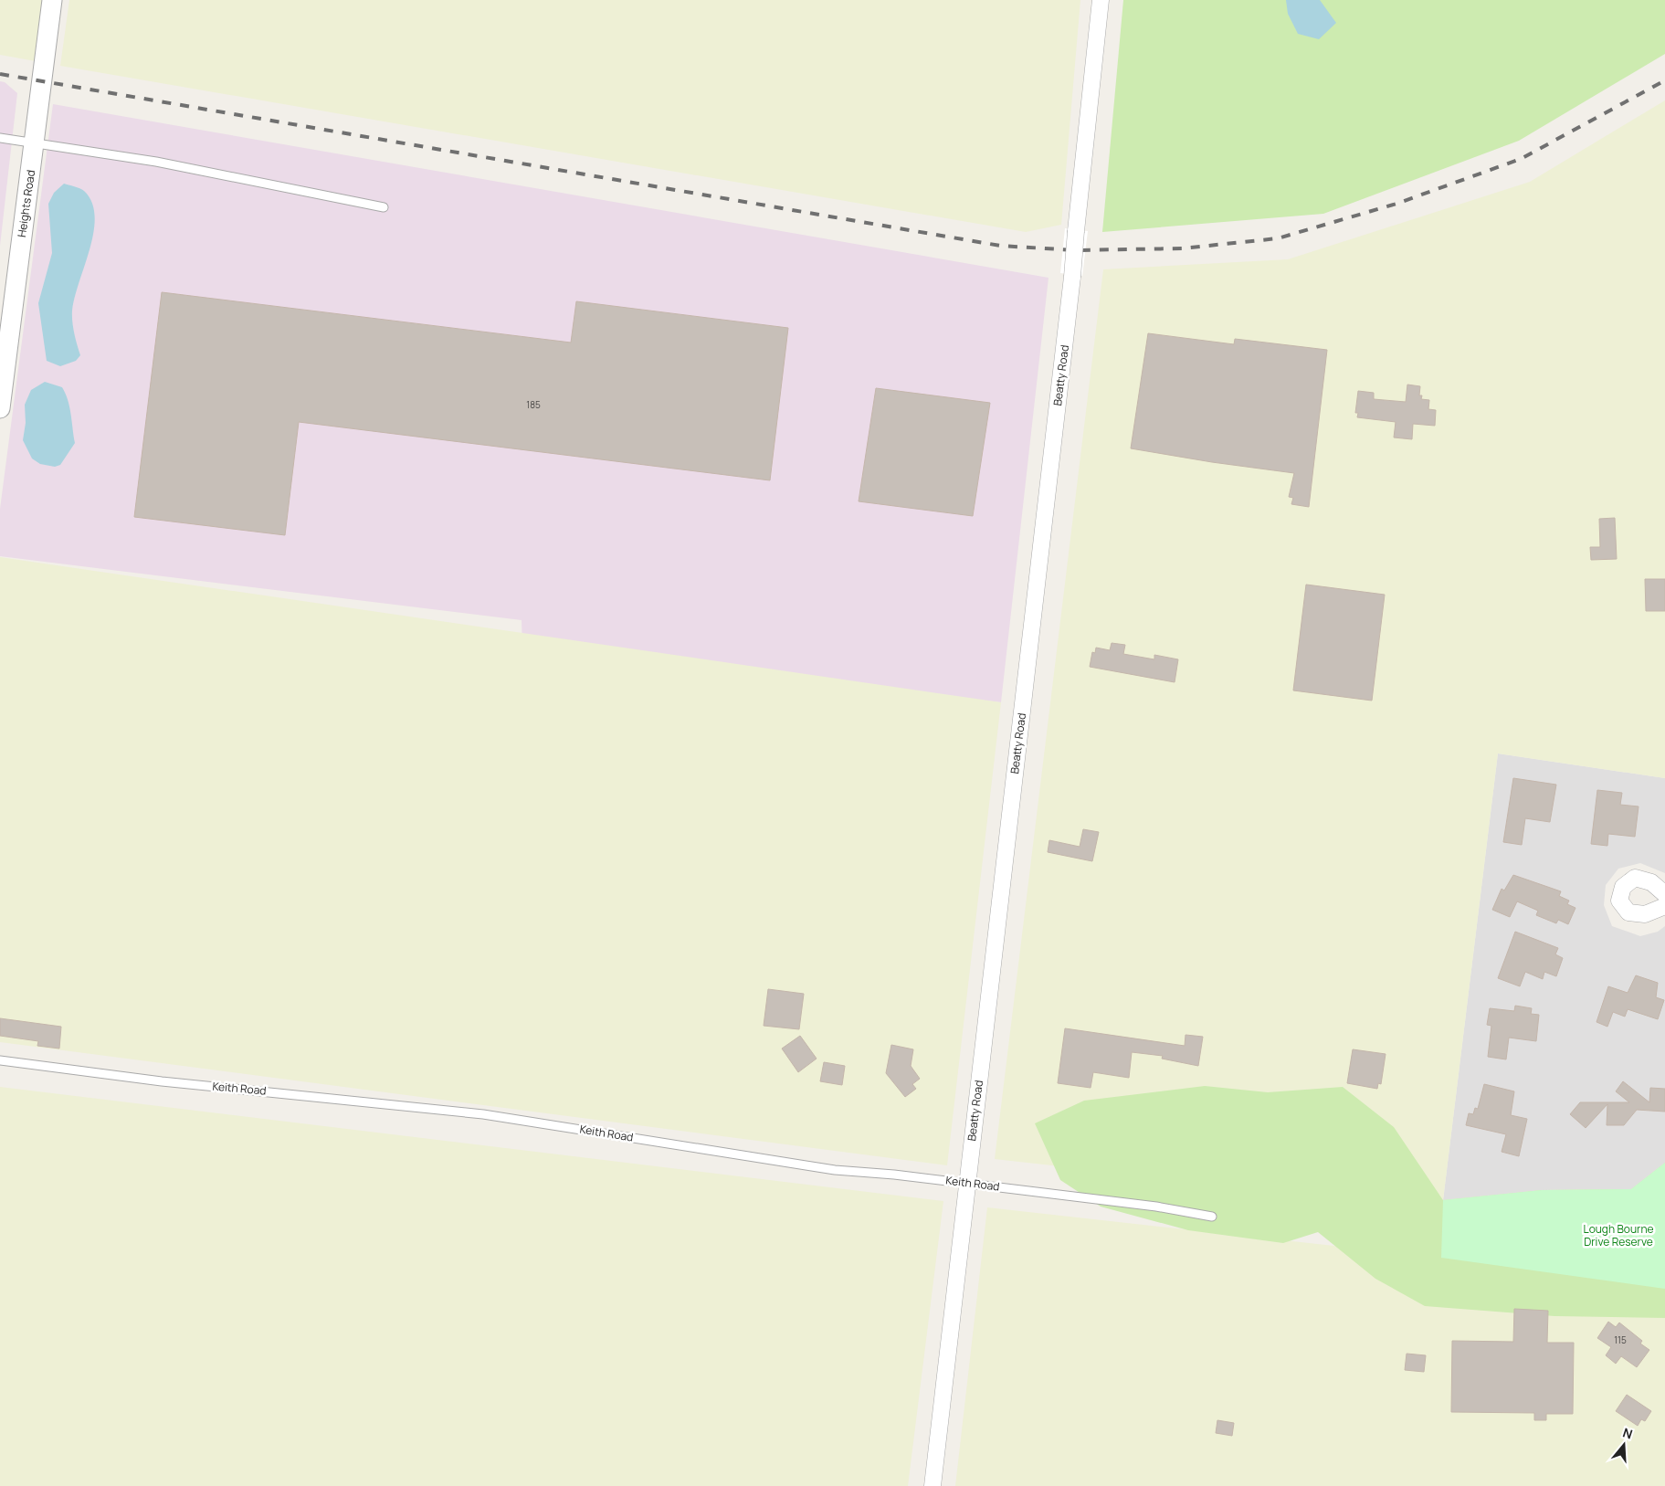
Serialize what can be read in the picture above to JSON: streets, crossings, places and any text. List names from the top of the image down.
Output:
{
  "streets": {
    "street": ["Heights Road", "Beatty Road"],
    "lane": ["Keith Road"]
  },
  "crossings": [
    ["Beatty Road", "Keith Road"]
  ],
  "parks": ["Lough Bourne Drive Reserve"],
  "house_numbers": ["185", "115"],
  "north": "top"
}
